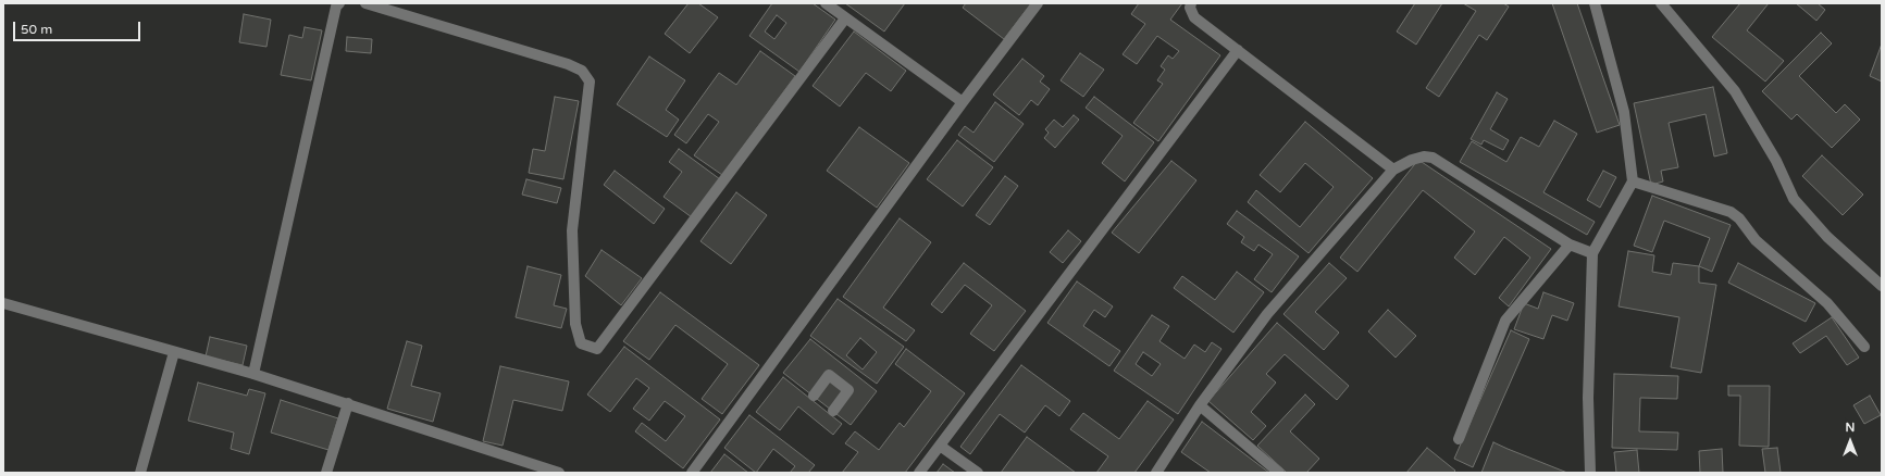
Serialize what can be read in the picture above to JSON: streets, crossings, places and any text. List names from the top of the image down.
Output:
{
  "scale_bar": "50 m",
  "north": "top"
}
